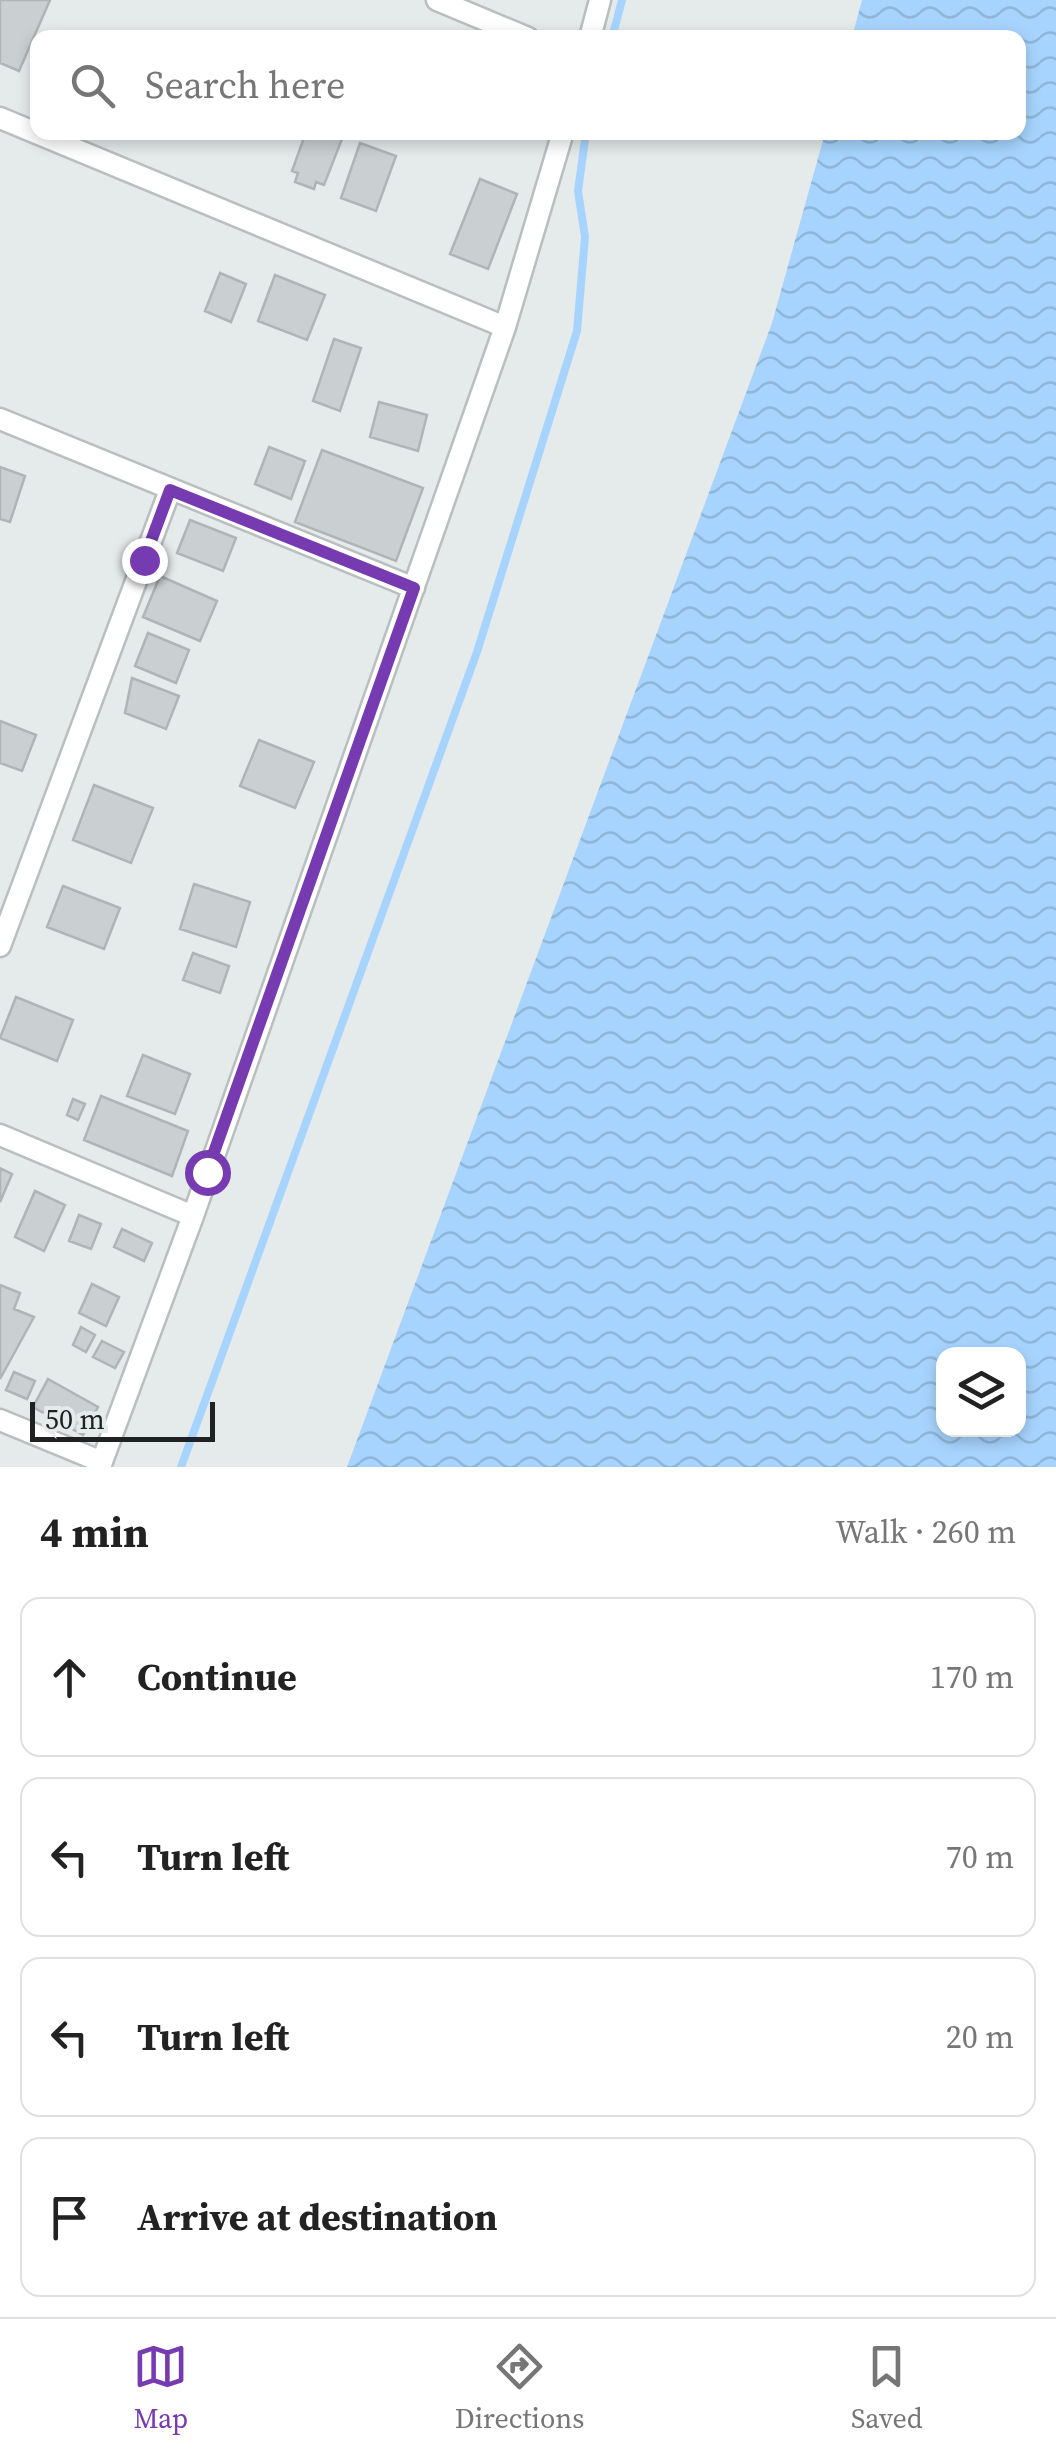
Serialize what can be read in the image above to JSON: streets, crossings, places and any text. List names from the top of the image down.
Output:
{
  "scale_bar": "50 m",
  "page": {
    "search": "Search here",
    "scale": "50 m",
    "heading": ["4 min", "Walk · 260 m"],
    "list": [
      ["Continue", "170 m"],
      ["Turn left", "70 m"],
      ["Turn left", "20 m"],
      "Arrive at destination"
    ],
    "nav": ["Map", "Directions", "Saved"]
  }
}
